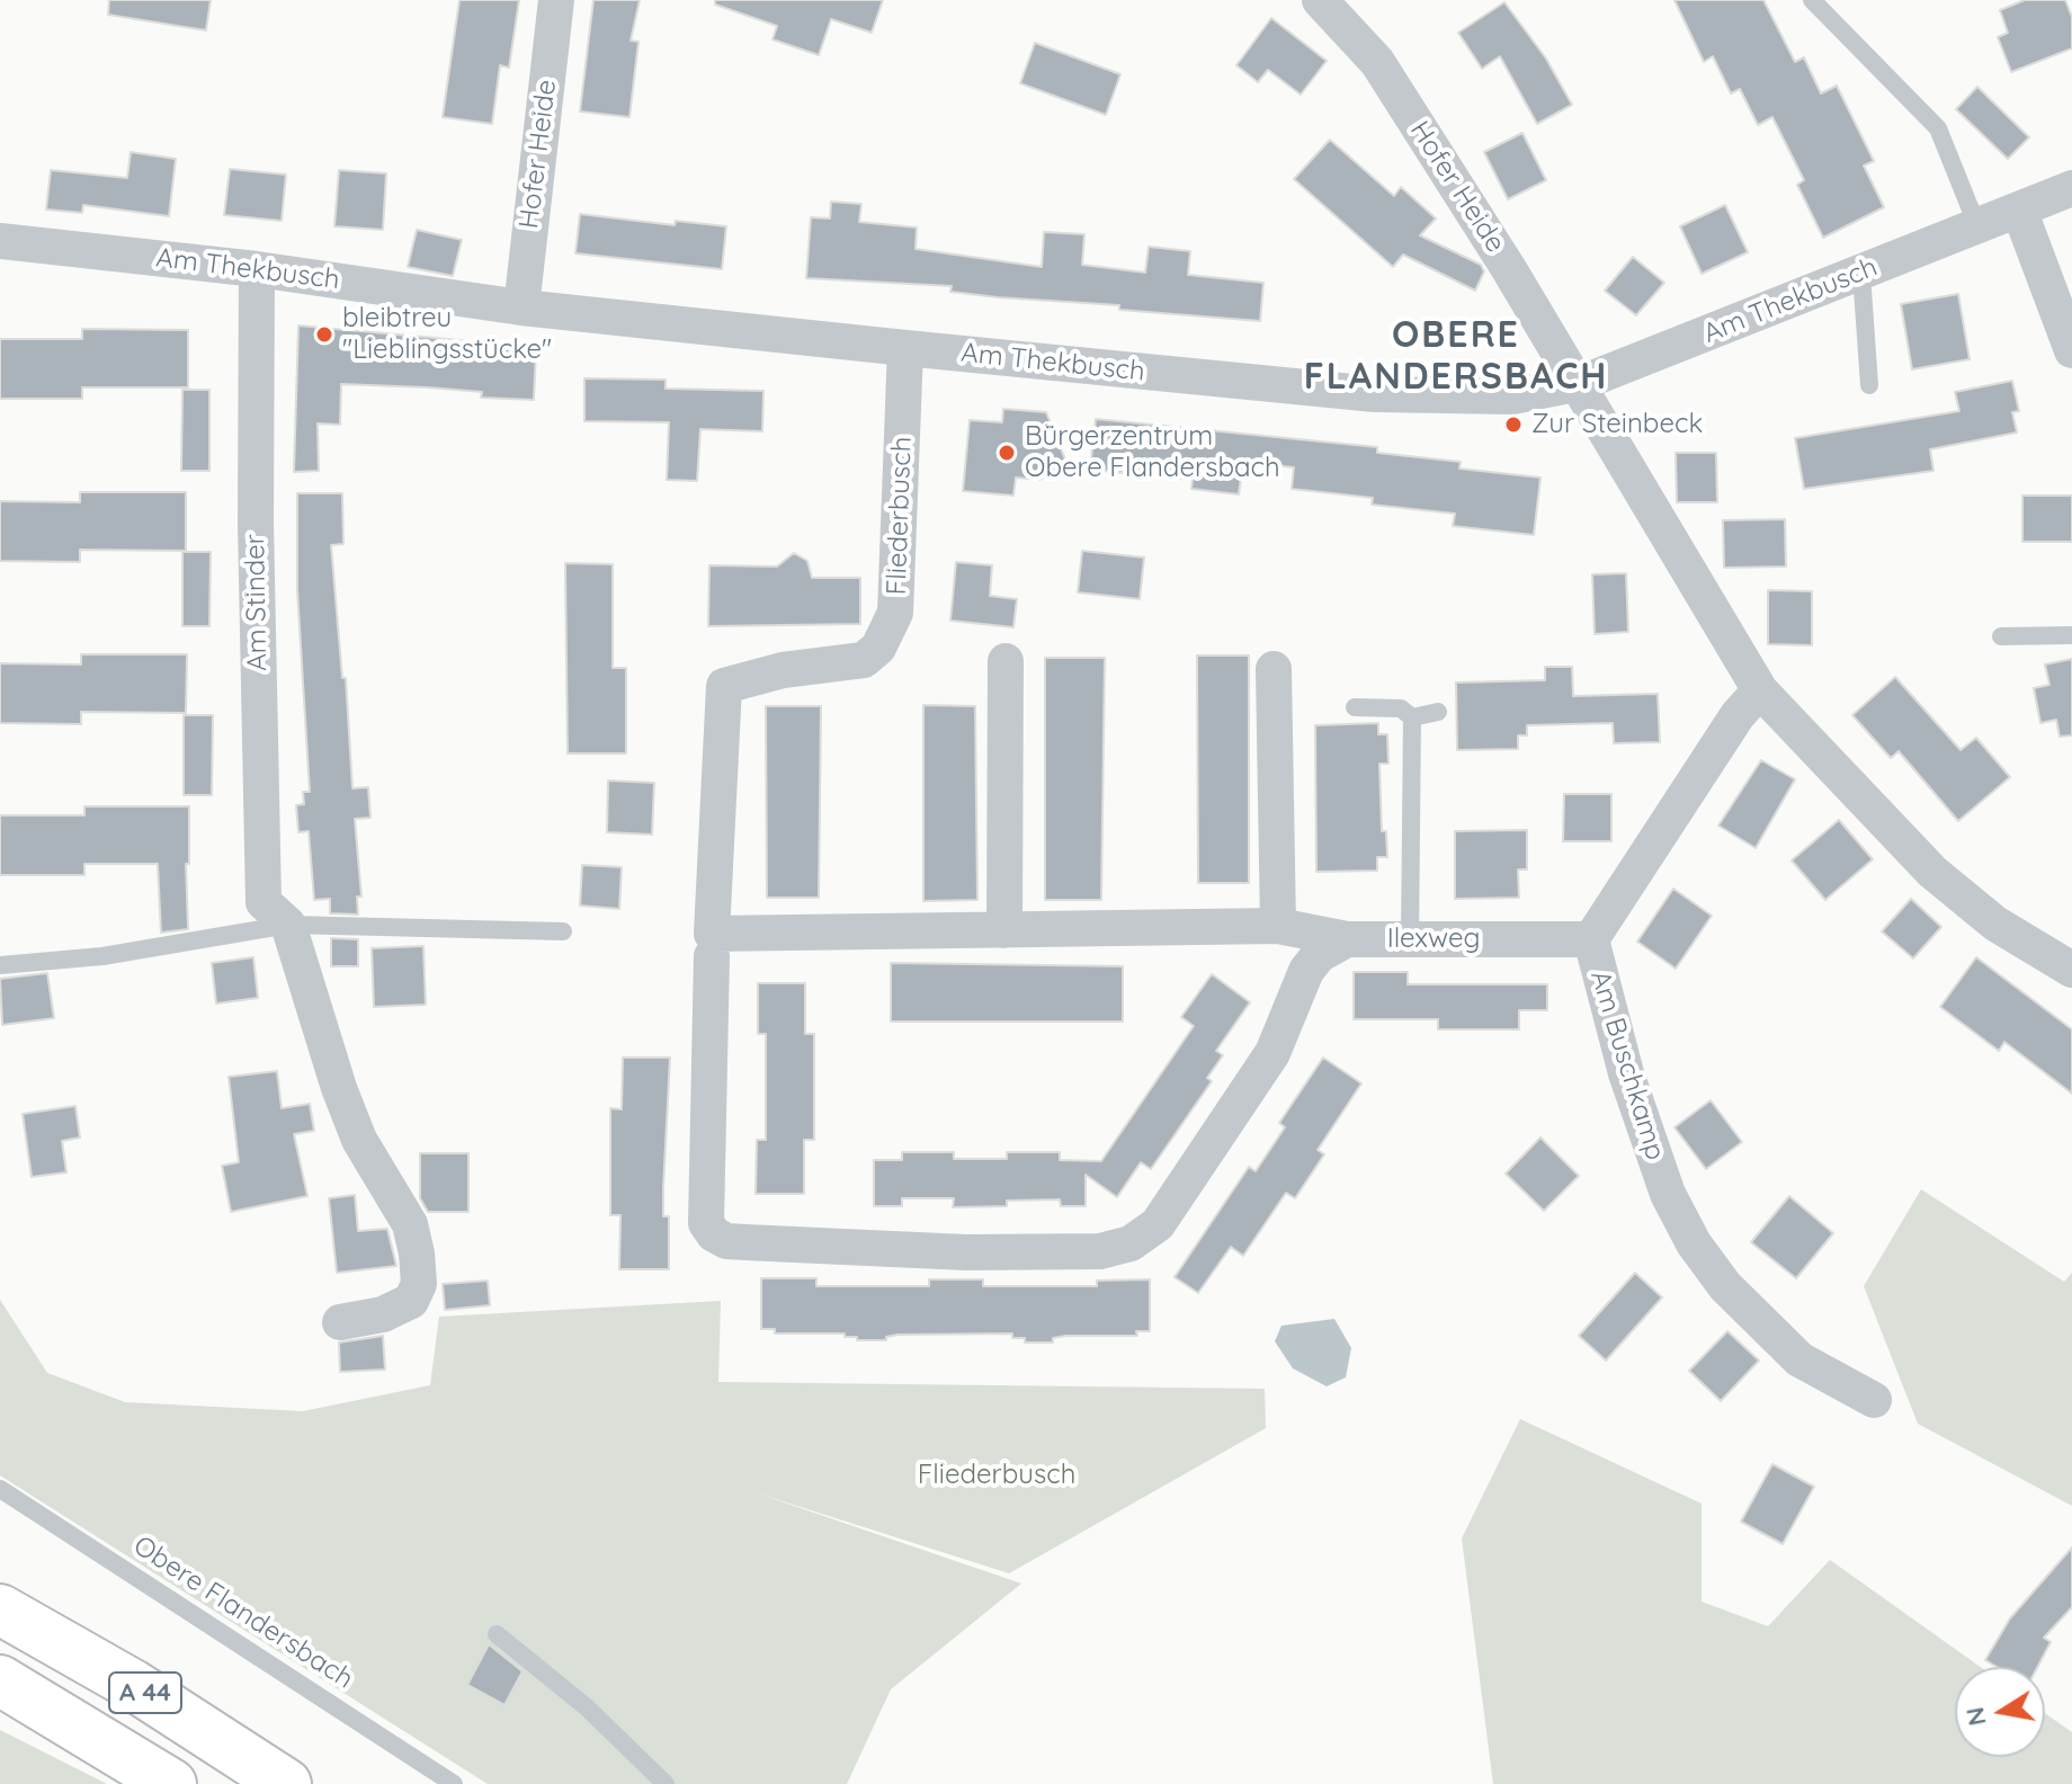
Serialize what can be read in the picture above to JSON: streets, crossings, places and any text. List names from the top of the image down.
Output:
{
  "streets": {
    "highway": ["A 44"],
    "street": [
      "Hofer Heide",
      "Am Thekbusch",
      "Fliederbusch",
      "Am Stinder",
      "Ilexweg",
      "Am Buschkamp"
    ],
    "lane": ["Obere Flandersbach"]
  },
  "crossings": [
    ["Hofer Heide", "Am Thekbusch"],
    ["Am Thekbusch", "Fliederbusch"],
    ["Am Thekbusch", "Am Stinder"],
    ["Fliederbusch", "Ilexweg"],
    ["Ilexweg", "Am Buschkamp"]
  ],
  "districts": ["OBERE FLANDERSBACH"],
  "parks": ["Fliederbusch"],
  "places": ["bleibtreu \"Lieblingsstücke\"", "Zur Steinbeck", "Bürgerzentrum Obere Flandersbach"],
  "north": "left"
}
